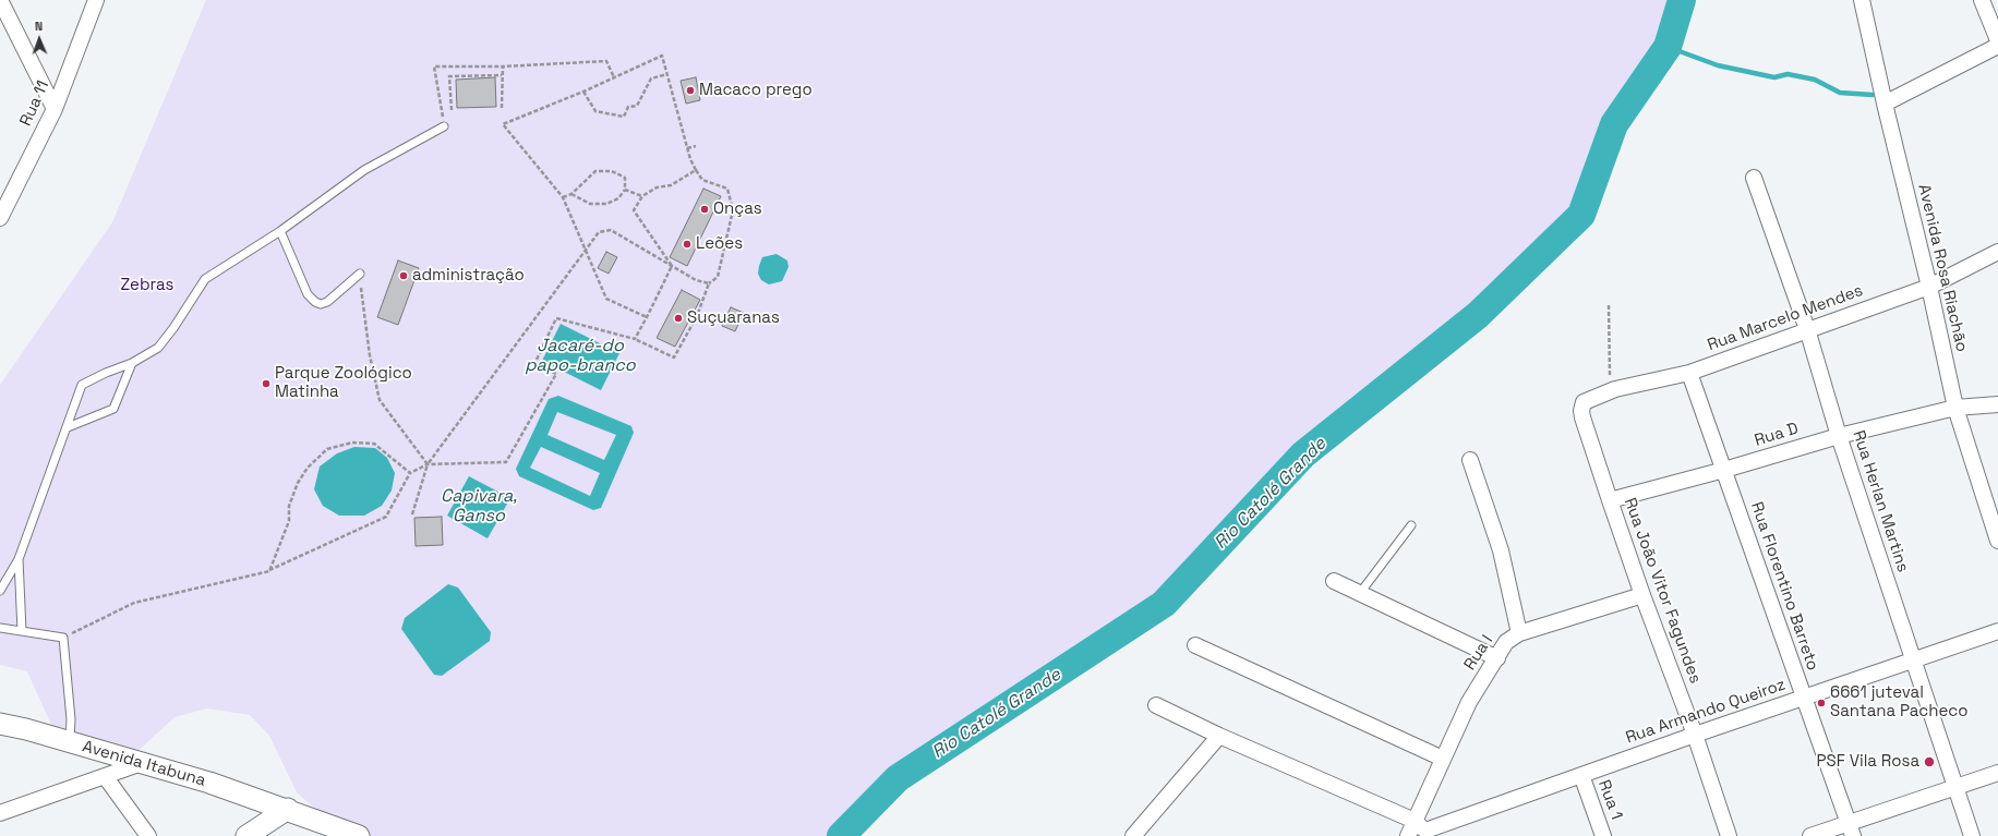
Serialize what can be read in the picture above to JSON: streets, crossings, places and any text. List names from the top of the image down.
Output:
{
  "streets": {
    "main road": ["Avenida Itabuna"],
    "street": [
      "Rua 11",
      "Avenida Rosa Riachão",
      "Rua Marcelo Mendes",
      "Rua D",
      "Rua Herlan Martins",
      "Rua Florentino Barreto",
      "Rua João Vitor Fagundes",
      "Rua I",
      "Rua Armando Queiroz",
      "Rua 1"
    ]
  },
  "crossings": [
    ["Avenida Rosa Riachão", "Rua Marcelo Mendes"],
    ["Avenida Rosa Riachão", "Rua D"],
    ["Rua Marcelo Mendes", "Rua Herlan Martins"],
    ["Rua Marcelo Mendes", "Rua Florentino Barreto"],
    ["Rua Marcelo Mendes", "Rua João Vitor Fagundes"],
    ["Rua D", "Rua Herlan Martins"],
    ["Rua D", "Rua Florentino Barreto"],
    ["Rua D", "Rua João Vitor Fagundes"],
    ["Rua Herlan Martins", "Rua Armando Queiroz"],
    ["Rua Florentino Barreto", "Rua Armando Queiroz"],
    ["Rua João Vitor Fagundes", "Rua Armando Queiroz"],
    ["Rua I", "Rua Armando Queiroz"],
    ["Rua Armando Queiroz", "Rua 1"]
  ],
  "water": ["Jacaré-do papo-branco", "Rio Catolé Grande", "Capivara, Ganso"],
  "parks": ["Zebras"],
  "places": [
    "Macaco prego",
    "Onças",
    "Leões",
    "administração",
    "Suçuaranas",
    "Parque Zoológico Matinha",
    "6661 juteval Santana Pacheco",
    "PSF Vila Rosa"
  ],
  "north": "top"
}
